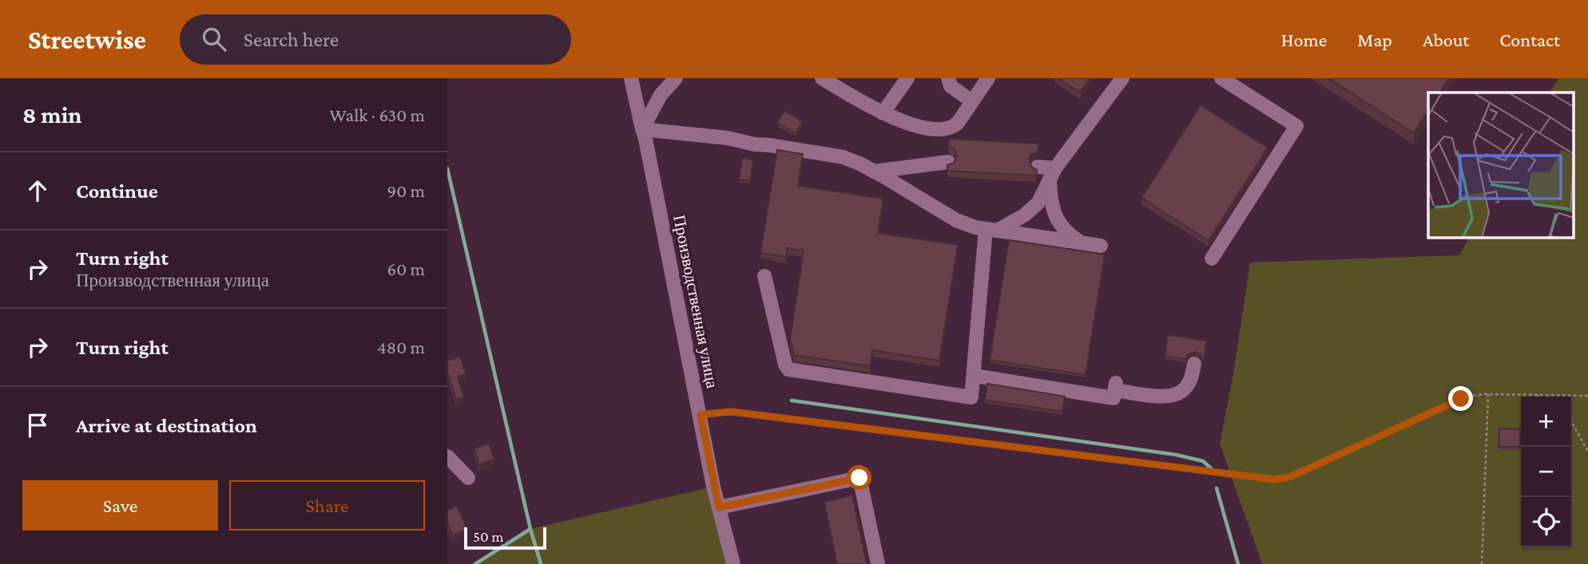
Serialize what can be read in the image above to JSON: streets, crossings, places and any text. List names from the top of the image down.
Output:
{
  "streets": {
    "street": ["Производственная улица"]
  },
  "scale_bar": "50 m",
  "page": {
    "header": "Streetwise",
    "search": "Search here",
    "nav": [
      "Home",
      "Map",
      "About",
      "Contact"
    ],
    "heading": ["8 min", "Walk · 630 m"],
    "list": [
      ["Continue", "90 m"],
      ["Turn right", "Производственная улица", "60 m"],
      ["Turn right", "480 m"],
      "Arrive at destination"
    ],
    "map_buttons": ["+", "−"],
    "buttons": ["Save", "Share"],
    "scale": "50 m"
  }
}
